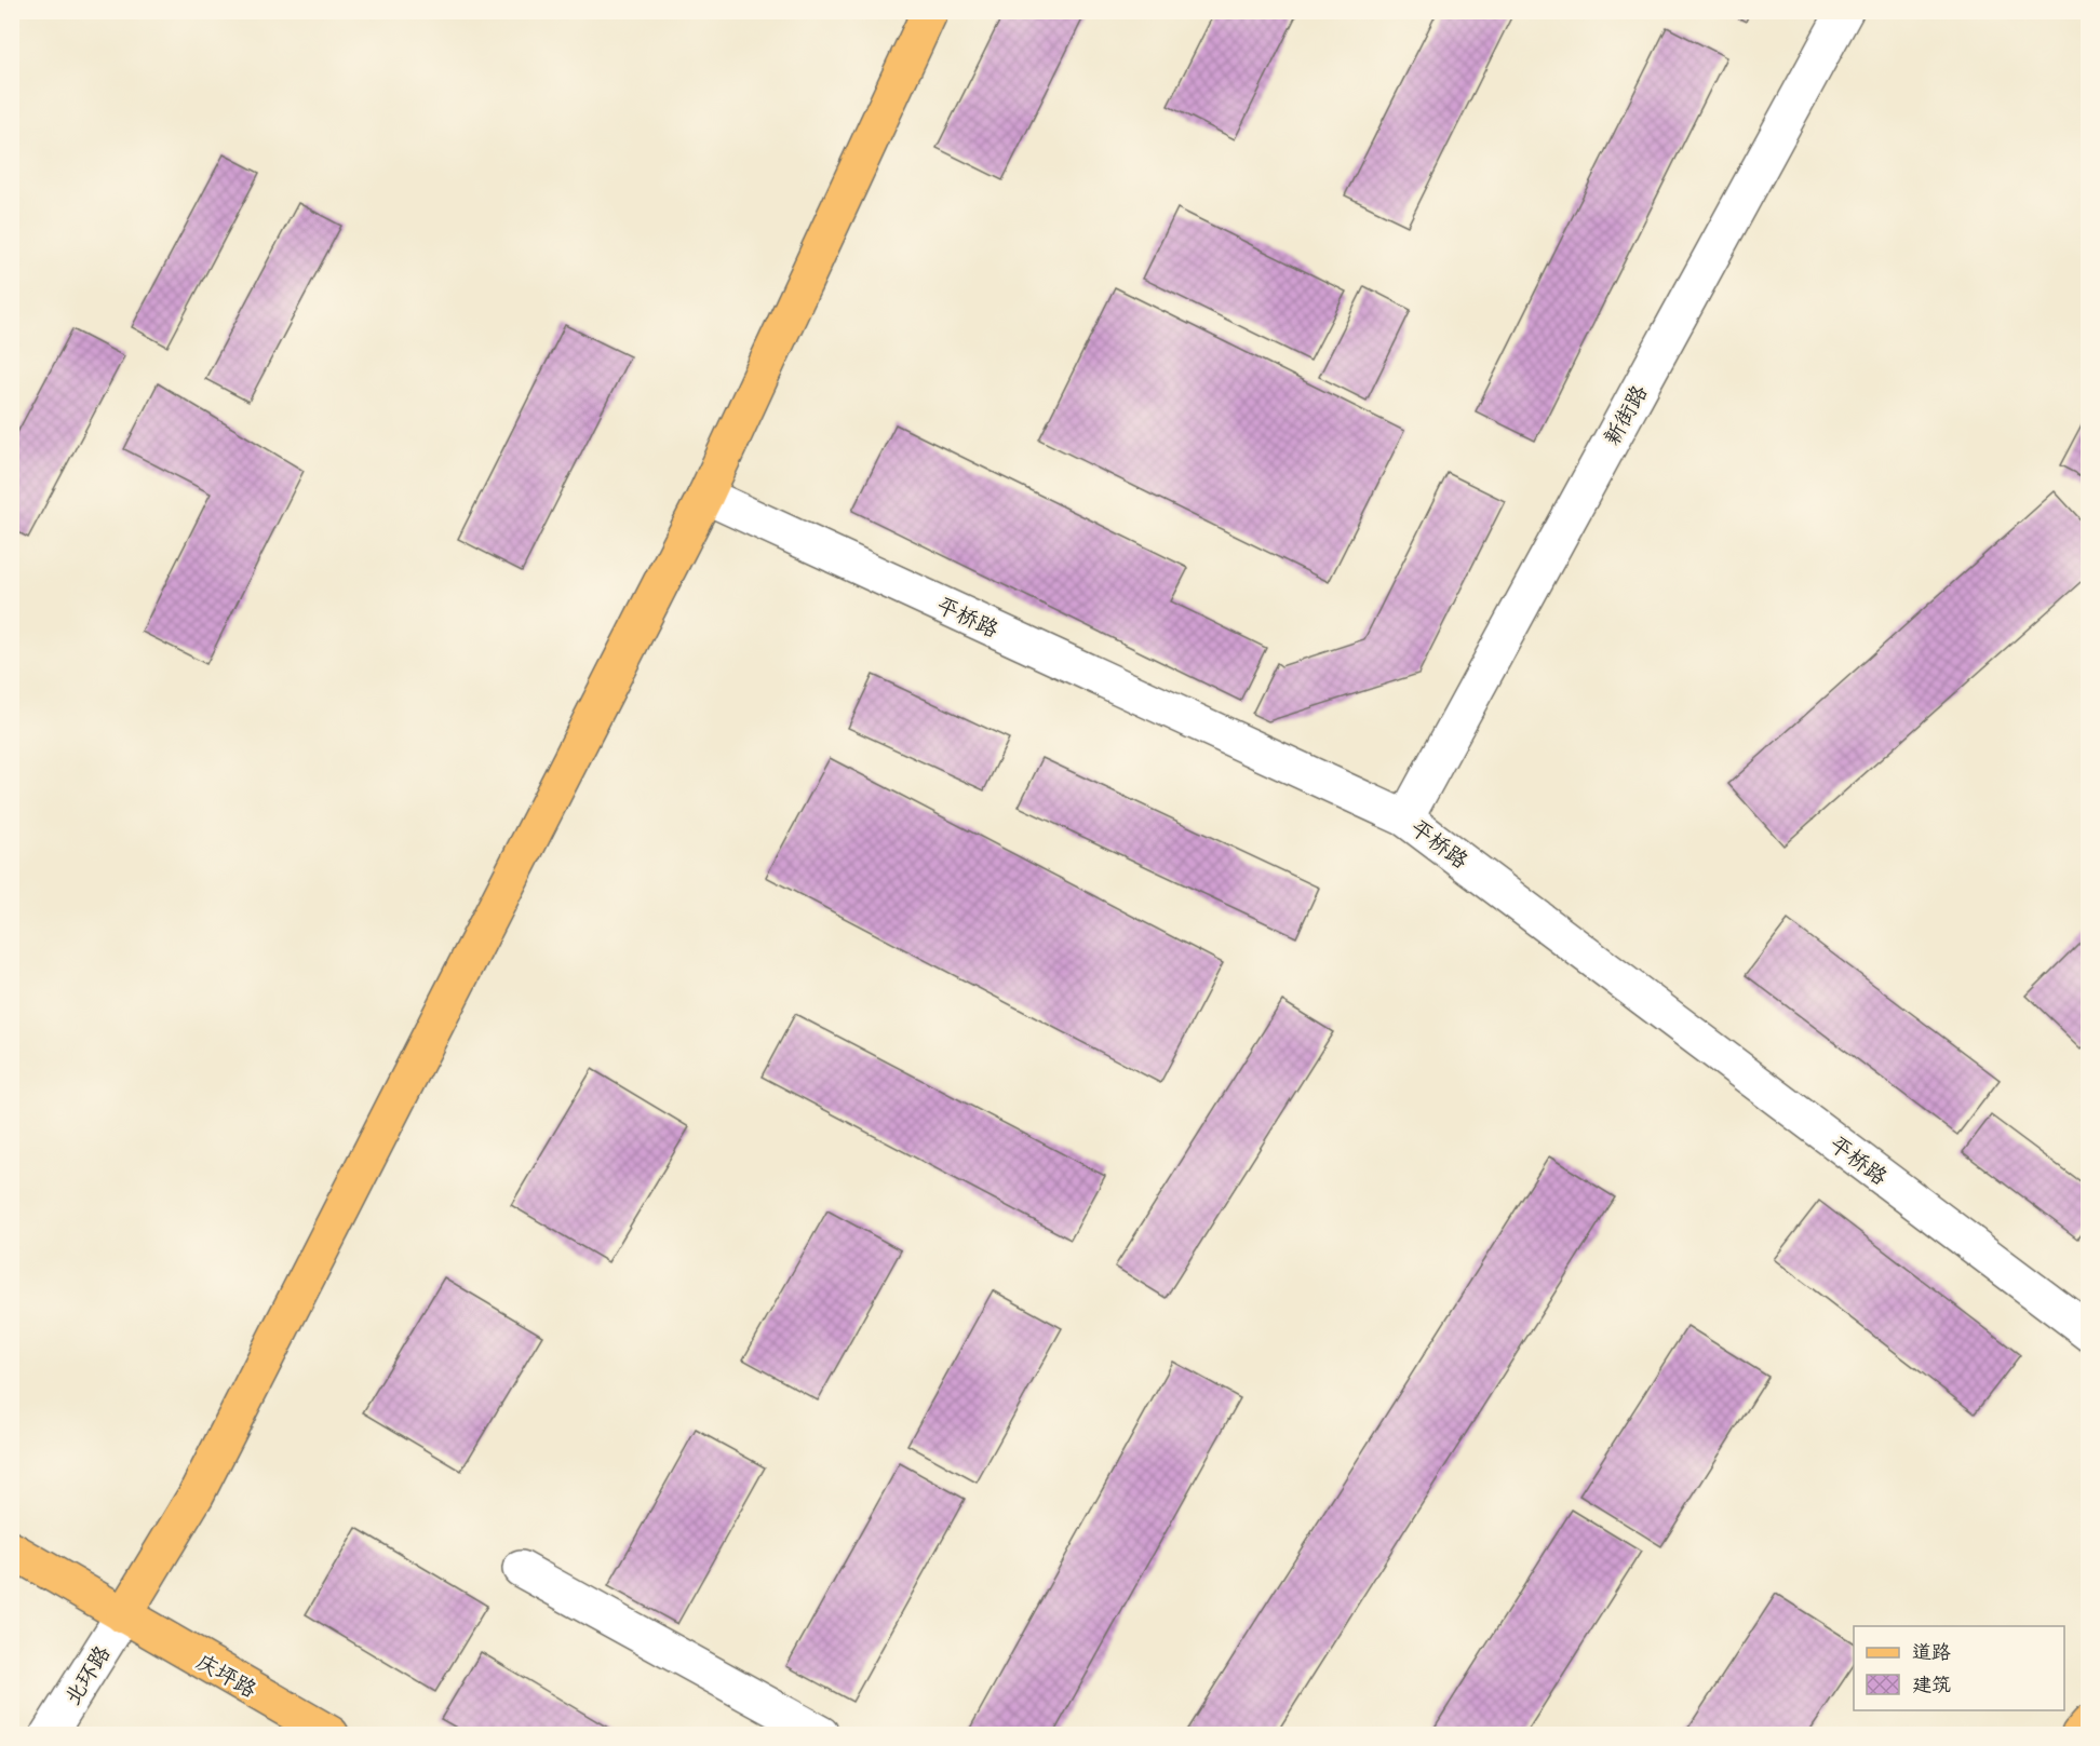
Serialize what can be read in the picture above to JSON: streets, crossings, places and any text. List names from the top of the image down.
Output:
{
  "streets": {
    "main road": ["庆坪路"],
    "street": ["新街路", "平桥路", "北环路"]
  },
  "crossings": [
    ["新街路", "平桥路"],
    ["北环路", "庆坪路"]
  ],
  "legend": ["道路", "建筑"]
}
